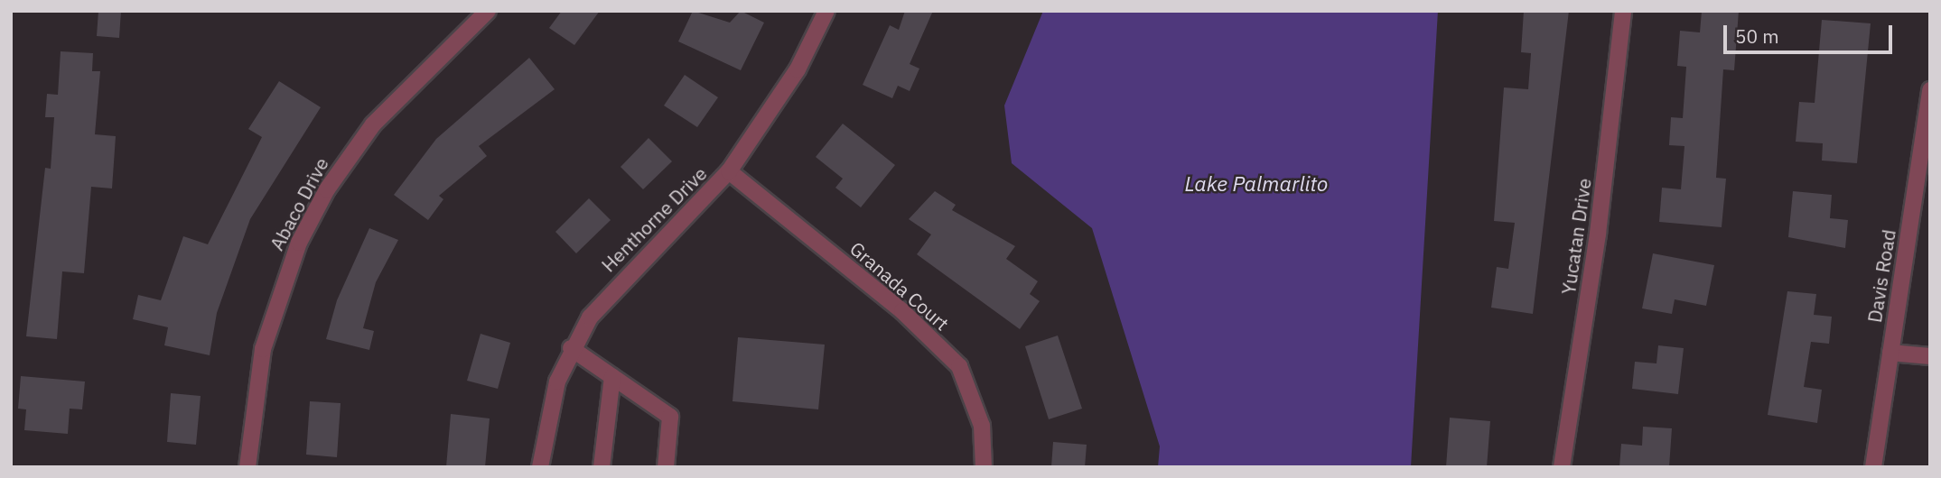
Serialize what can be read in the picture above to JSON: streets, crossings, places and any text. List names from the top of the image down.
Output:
{
  "streets": {
    "street": [
      "Abaco Drive",
      "Henthorne Drive",
      "Yucatan Drive",
      "Davis Road",
      "Granada Court"
    ]
  },
  "crossings": [
    ["Henthorne Drive", "Granada Court"]
  ],
  "water": ["Lake Palmarlito"],
  "scale_bar": "50 m"
}
